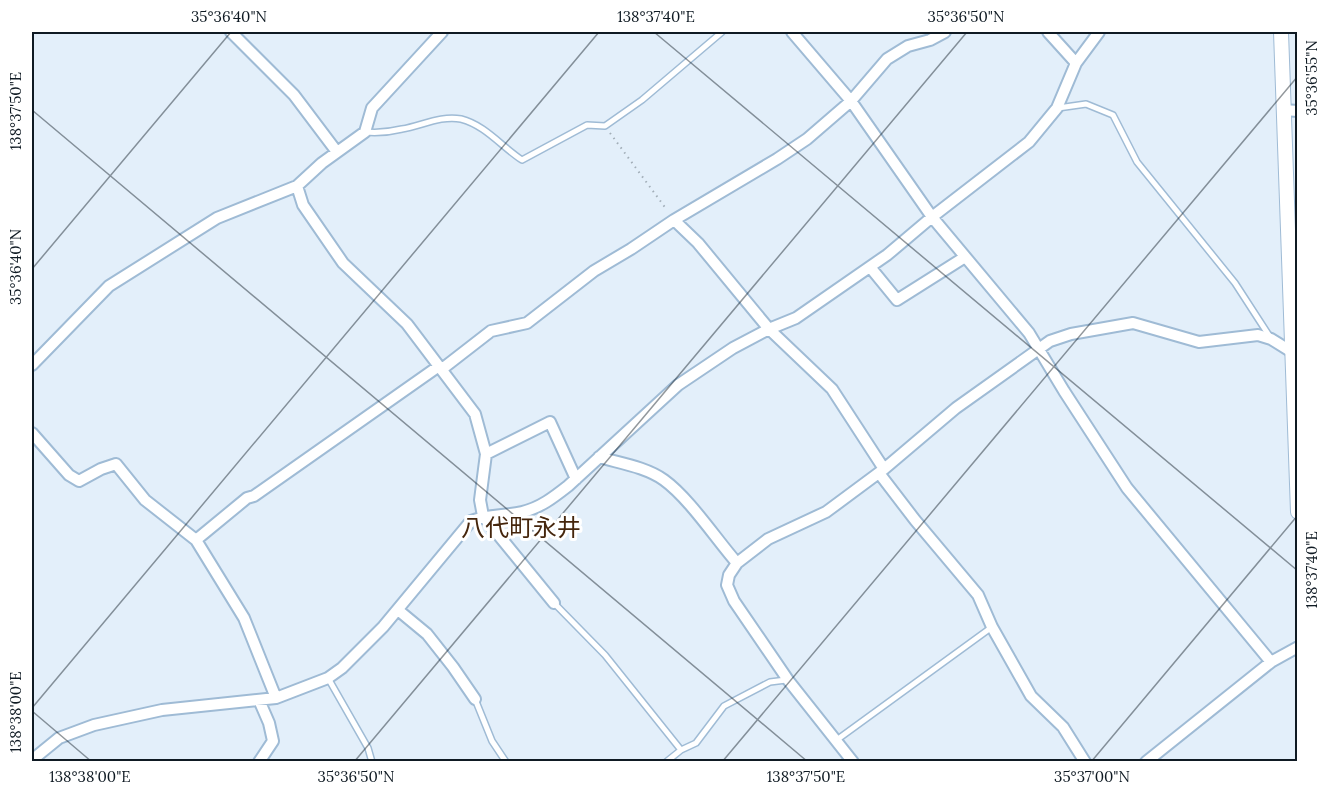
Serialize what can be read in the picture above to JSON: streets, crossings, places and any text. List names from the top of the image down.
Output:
{
  "districts": ["八代町永井"],
  "coordinates": [
    "35°36'40\"N",
    "138°37'40\"E",
    "35°36'50\"N",
    "35°36'55\"N",
    "138°37'50\"E",
    "138°38'00\"E",
    "35°37'00\"N"
  ]
}
